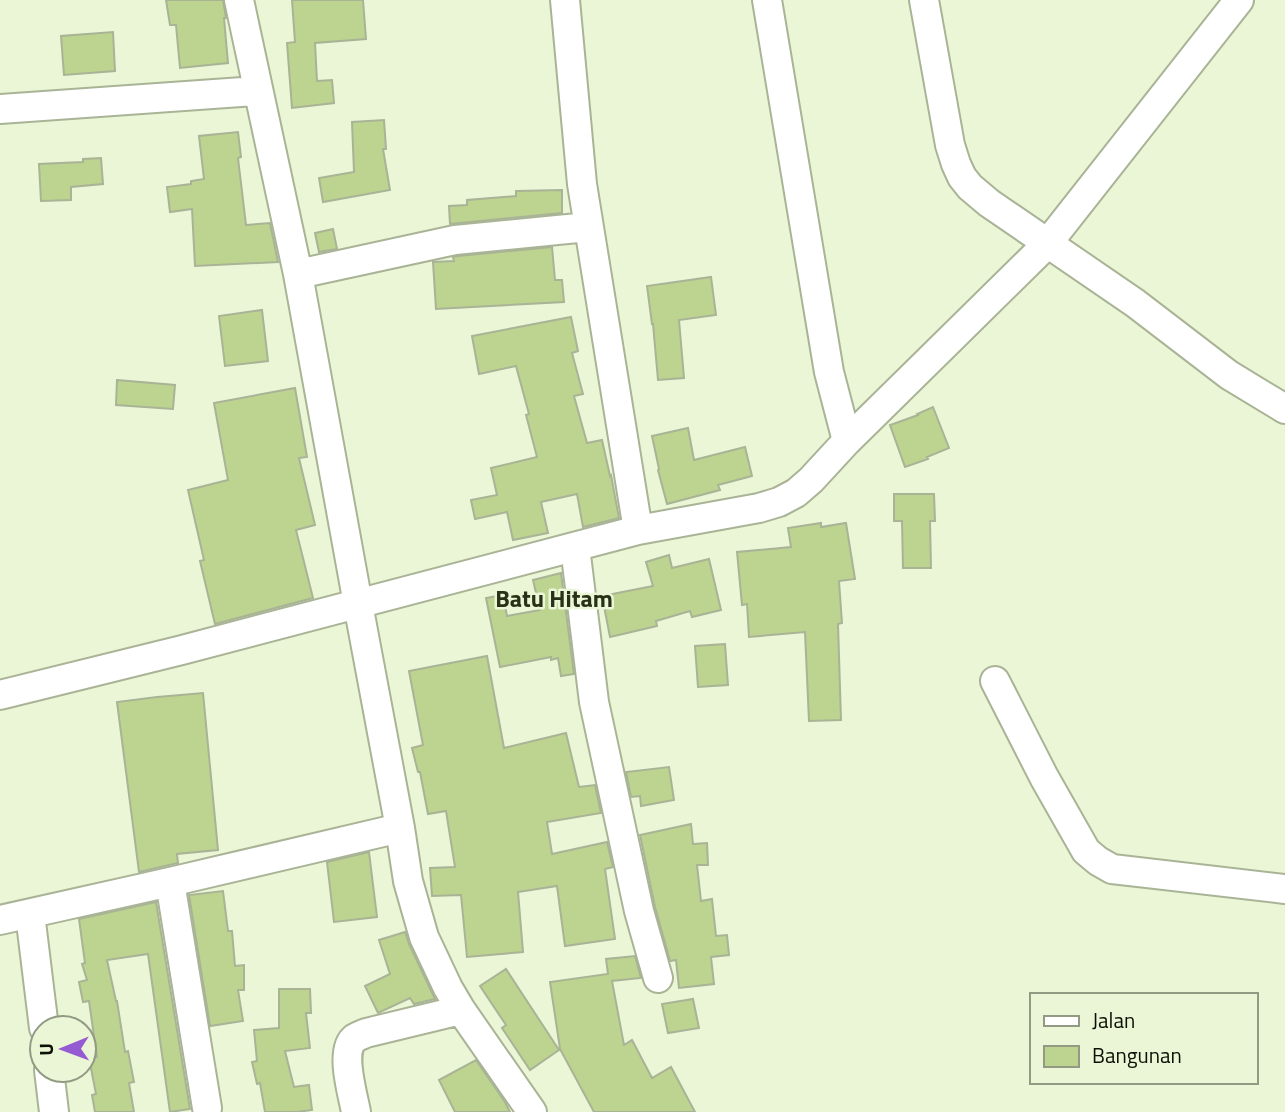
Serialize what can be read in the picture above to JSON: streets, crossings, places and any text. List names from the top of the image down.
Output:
{
  "districts": ["Batu Hitam"],
  "legend": ["Jalan", "Bangunan"],
  "north": "left"
}
